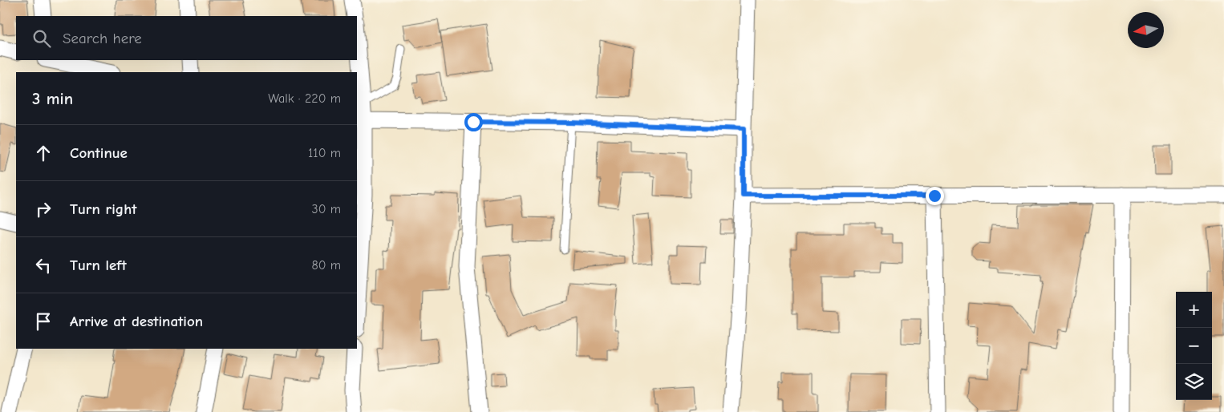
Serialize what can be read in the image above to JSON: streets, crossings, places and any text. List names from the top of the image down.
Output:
{
  "north": "left",
  "page": {
    "search": "Search here",
    "heading": ["3 min", "Walk · 220 m"],
    "list": [
      ["Continue", "110 m"],
      ["Turn right", "30 m"],
      ["Turn left", "80 m"],
      "Arrive at destination"
    ],
    "map_buttons": ["+", "−"]
  }
}
